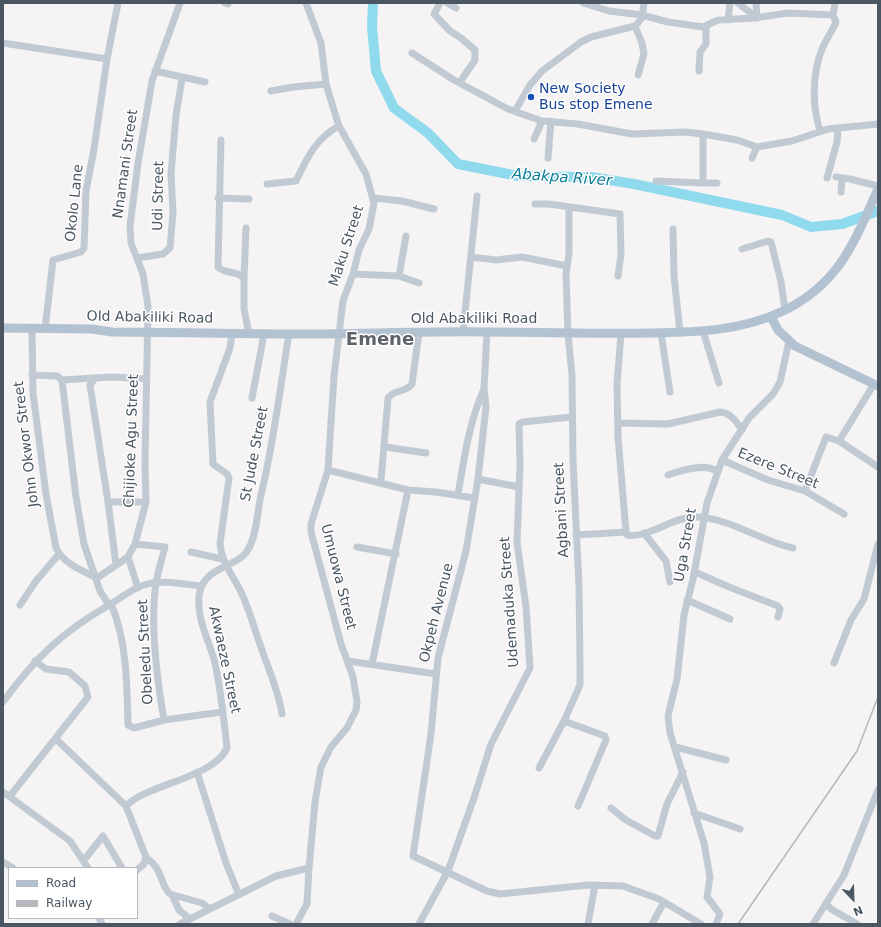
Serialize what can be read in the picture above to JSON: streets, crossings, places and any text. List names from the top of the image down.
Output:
{
  "streets": {
    "main road": ["Old Abakiliki Road"],
    "street": [
      "Nnamani Street",
      "Udi Street",
      "Okolo Lane",
      "Maku Street",
      "Chijioke Agu Street",
      "John Okwor Street",
      "St Jude Street",
      "Ezere Street",
      "Agbani Street",
      "Uga Street",
      "Umuowa Street",
      "Udemaduka Street",
      "Okpeh Avenue",
      "Obeledu Street",
      "Akwaeze Street"
    ]
  },
  "crossings": [
    ["Nnamani Street", "Udi Street"],
    ["Nnamani Street", "Old Abakiliki Road"],
    ["Nnamani Street", "Chijioke Agu Street"],
    ["Okolo Lane", "Old Abakiliki Road"],
    ["Maku Street", "Old Abakiliki Road"],
    ["Maku Street", "Umuowa Street"],
    ["Old Abakiliki Road", "Chijioke Agu Street"],
    ["Old Abakiliki Road", "John Okwor Street"],
    ["Old Abakiliki Road", "St Jude Street"],
    ["Old Abakiliki Road", "Agbani Street"],
    ["Old Abakiliki Road", "Umuowa Street"],
    ["Chijioke Agu Street", "Obeledu Street"],
    ["Ezere Street", "Uga Street"],
    ["Agbani Street", "Udemaduka Street"],
    ["Udemaduka Street", "Okpeh Avenue"]
  ],
  "districts": ["Emene"],
  "water": ["Abakpa River"],
  "places": ["New Society Bus stop Emene"],
  "legend": ["Road", "Railway"],
  "north": "bottom right"
}
